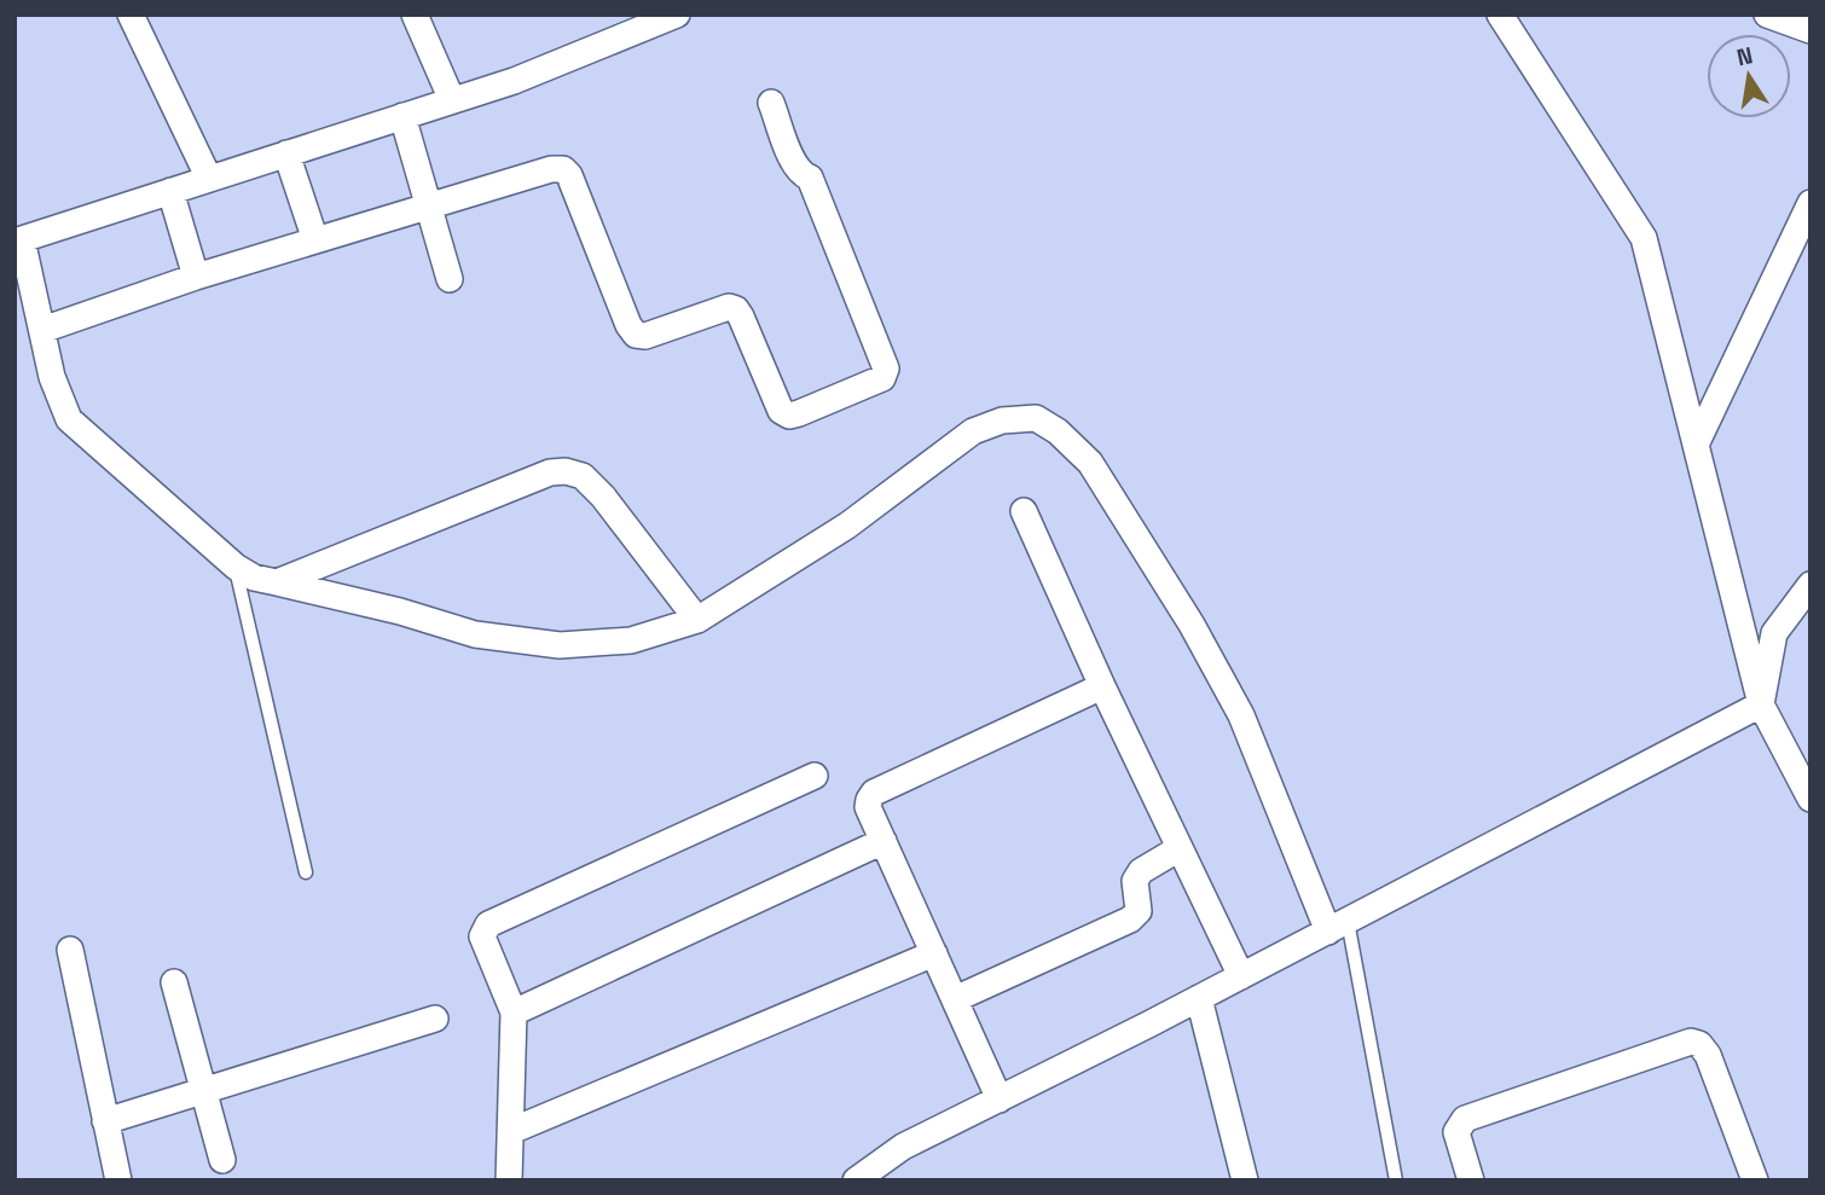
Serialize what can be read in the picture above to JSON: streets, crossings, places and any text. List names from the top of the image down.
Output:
{
  "north": "top"
}
